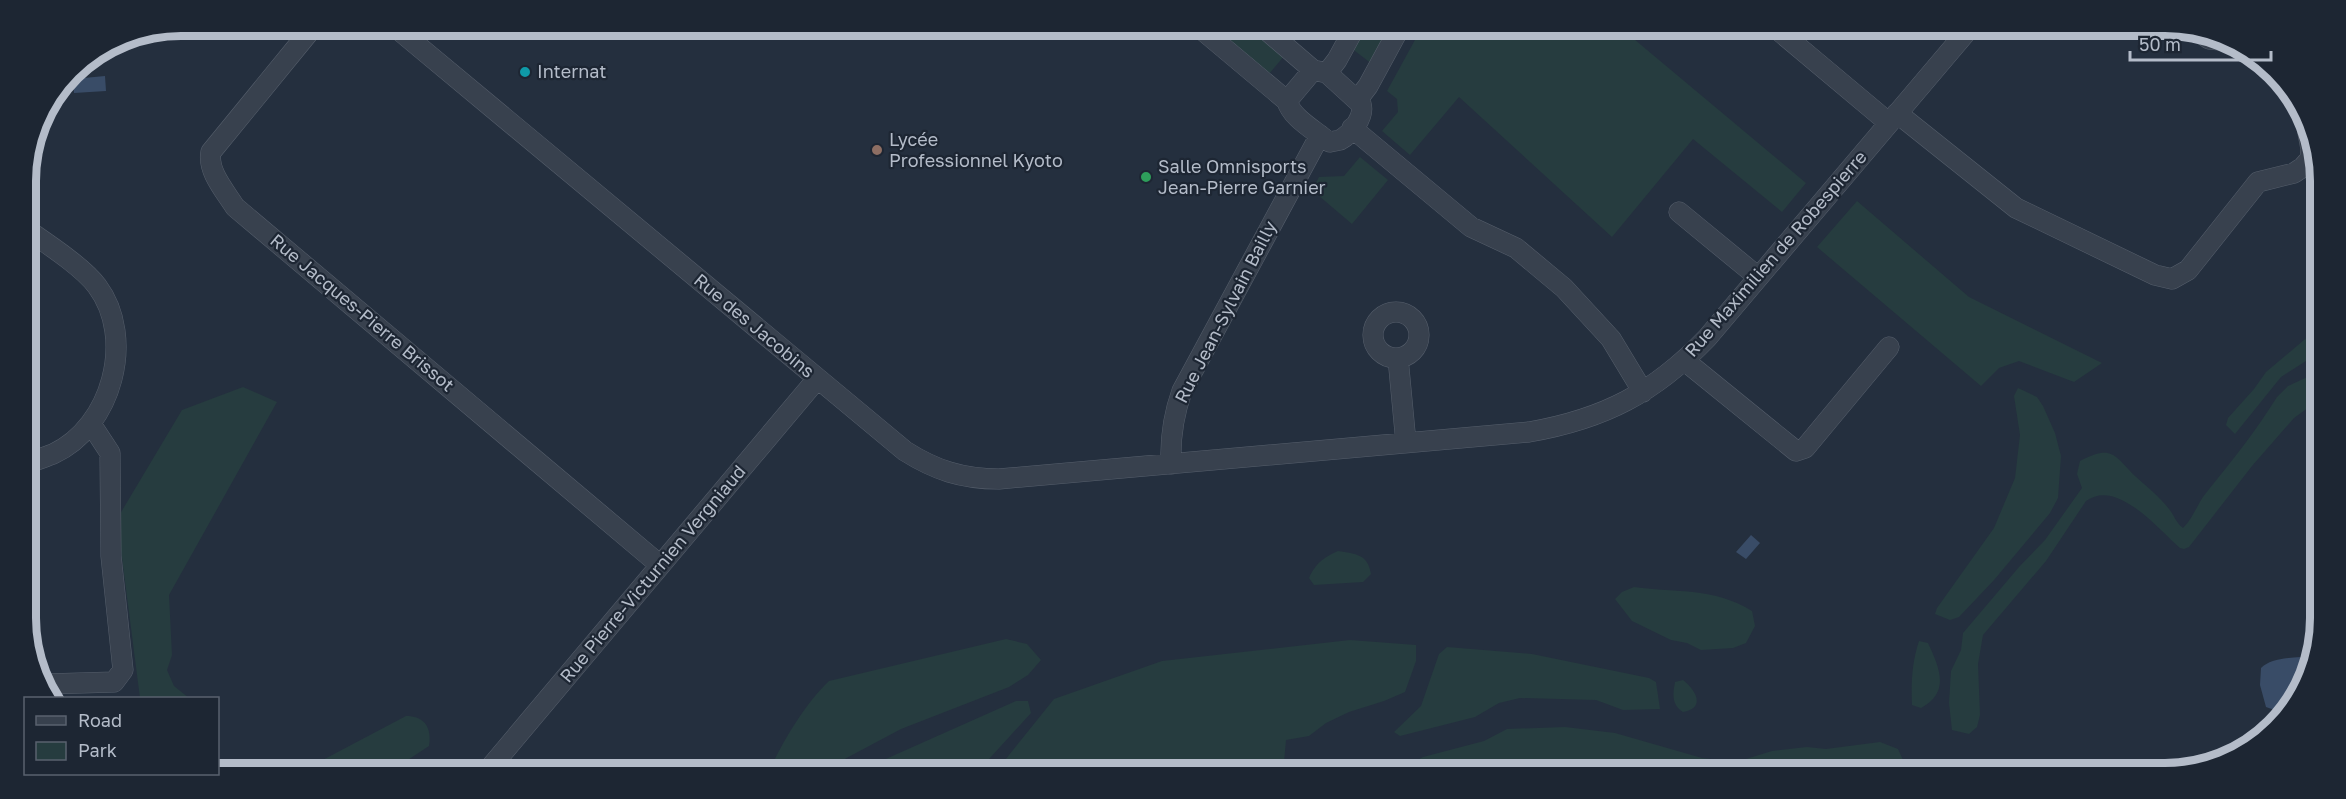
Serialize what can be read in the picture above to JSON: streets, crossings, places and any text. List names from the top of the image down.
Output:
{
  "streets": {
    "street": [
      "Rue Maximilien de Robespierre",
      "Rue Jean-Sylvain Bailly",
      "Rue Jacques-Pierre Brissot",
      "Rue des Jacobins",
      "Rue Pierre-Victurnien Vergniaud"
    ]
  },
  "crossings": [
    ["Rue Maximilien de Robespierre", "Rue Jean-Sylvain Bailly"],
    ["Rue Maximilien de Robespierre", "Rue des Jacobins"],
    ["Rue Jean-Sylvain Bailly", "Rue des Jacobins"],
    ["Rue Jacques-Pierre Brissot", "Rue Pierre-Victurnien Vergniaud"],
    ["Rue des Jacobins", "Rue Pierre-Victurnien Vergniaud"]
  ],
  "places": ["Internat", "Lycée Professionnel Kyoto", "Salle Omnisports Jean-Pierre Garnier"],
  "legend": ["Road", "Park"],
  "scale_bar": "50 m"
}
